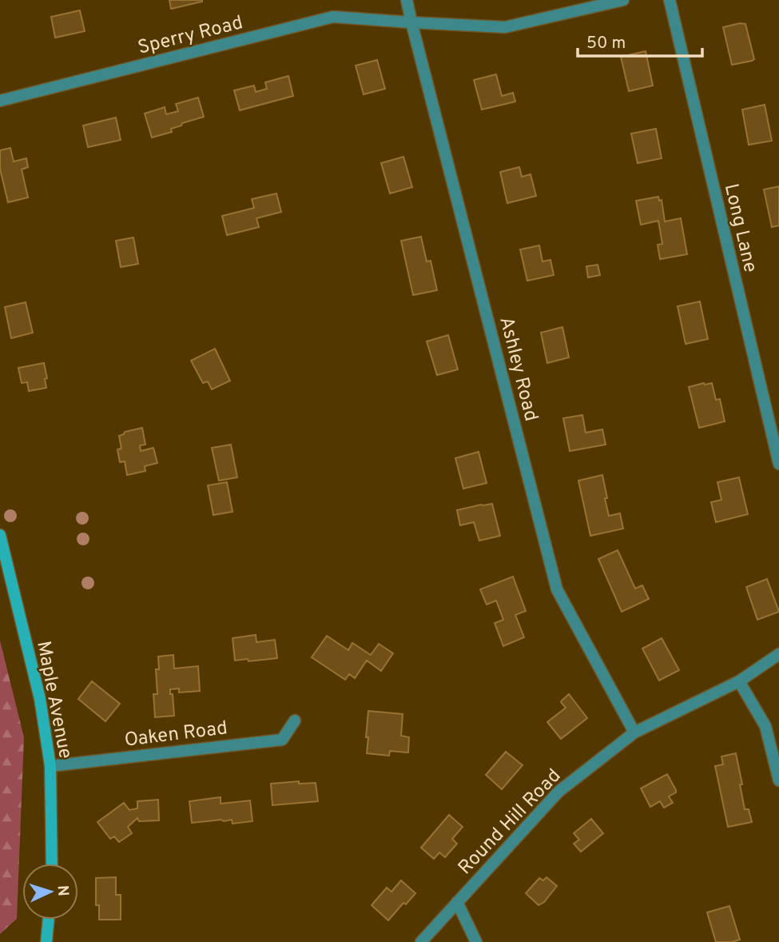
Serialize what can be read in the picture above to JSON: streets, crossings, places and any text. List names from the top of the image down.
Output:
{
  "streets": {
    "main road": ["Maple Avenue"],
    "street": [
      "Sperry Road",
      "Long Lane",
      "Ashley Road",
      "Oaken Road",
      "Round Hill Road"
    ]
  },
  "crossings": [
    ["Sperry Road", "Ashley Road"],
    ["Ashley Road", "Round Hill Road"],
    ["Maple Avenue", "Oaken Road"]
  ],
  "scale_bar": "50 m",
  "north": "right"
}
